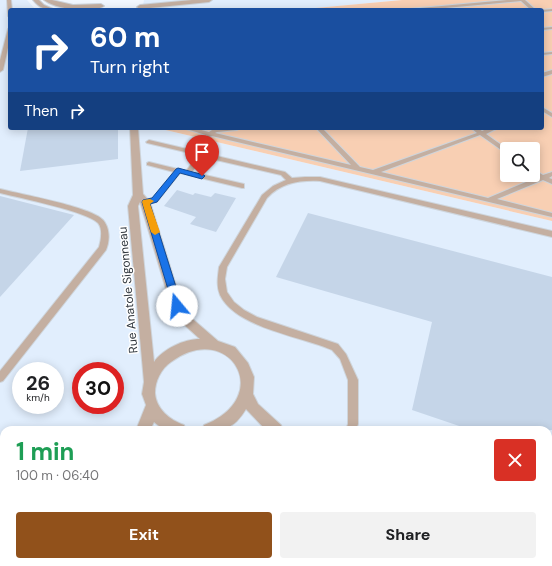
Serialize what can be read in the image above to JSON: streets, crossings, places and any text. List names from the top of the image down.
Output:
{
  "streets": {
    "street": ["Rue Anatole Sigonneau"]
  },
  "page": {
    "turn": ["60 m", "Turn right"],
    "then": "Then",
    "speed": "26 km/h",
    "limit": "30",
    "heading": ["1 min", "100 m · 06:40"],
    "buttons": ["Exit", "Share"]
  }
}
